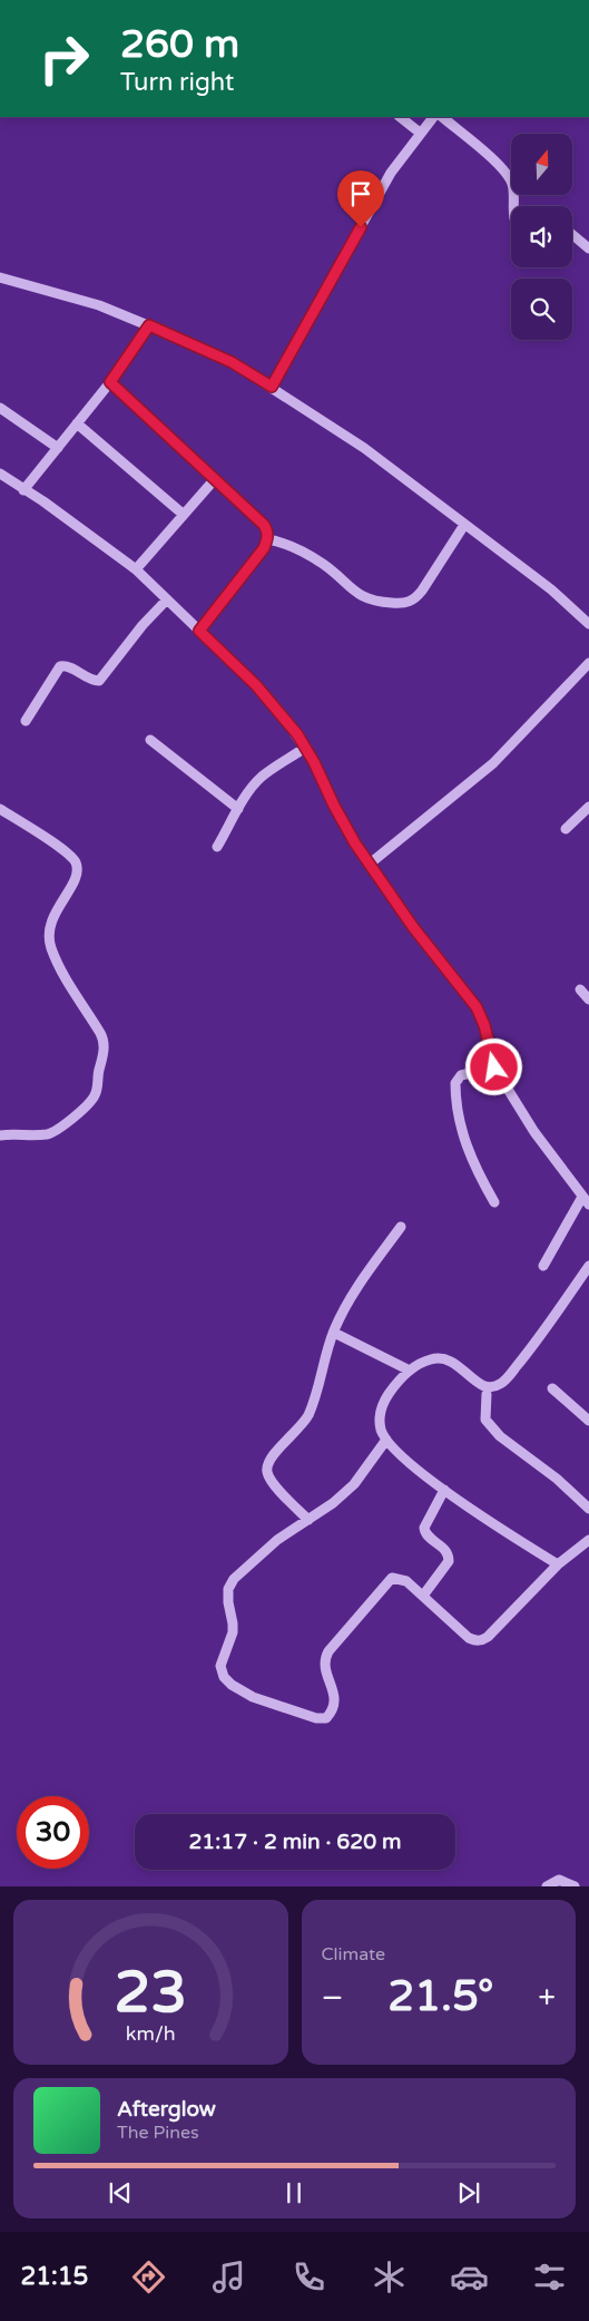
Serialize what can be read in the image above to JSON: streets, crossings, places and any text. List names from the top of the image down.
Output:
{
  "north": "top",
  "page": {
    "turn": ["260 m", "Turn right"],
    "limit": "30",
    "trip": "21:17 · 2 min · 620 m",
    "tile": "Climate",
    "heat": ["−", "21.5°", "+"],
    "song": ["Afterglow", "The Pines"],
    "tabs": "21:15",
    "gauge": ["23", "km/h"]
  }
}
